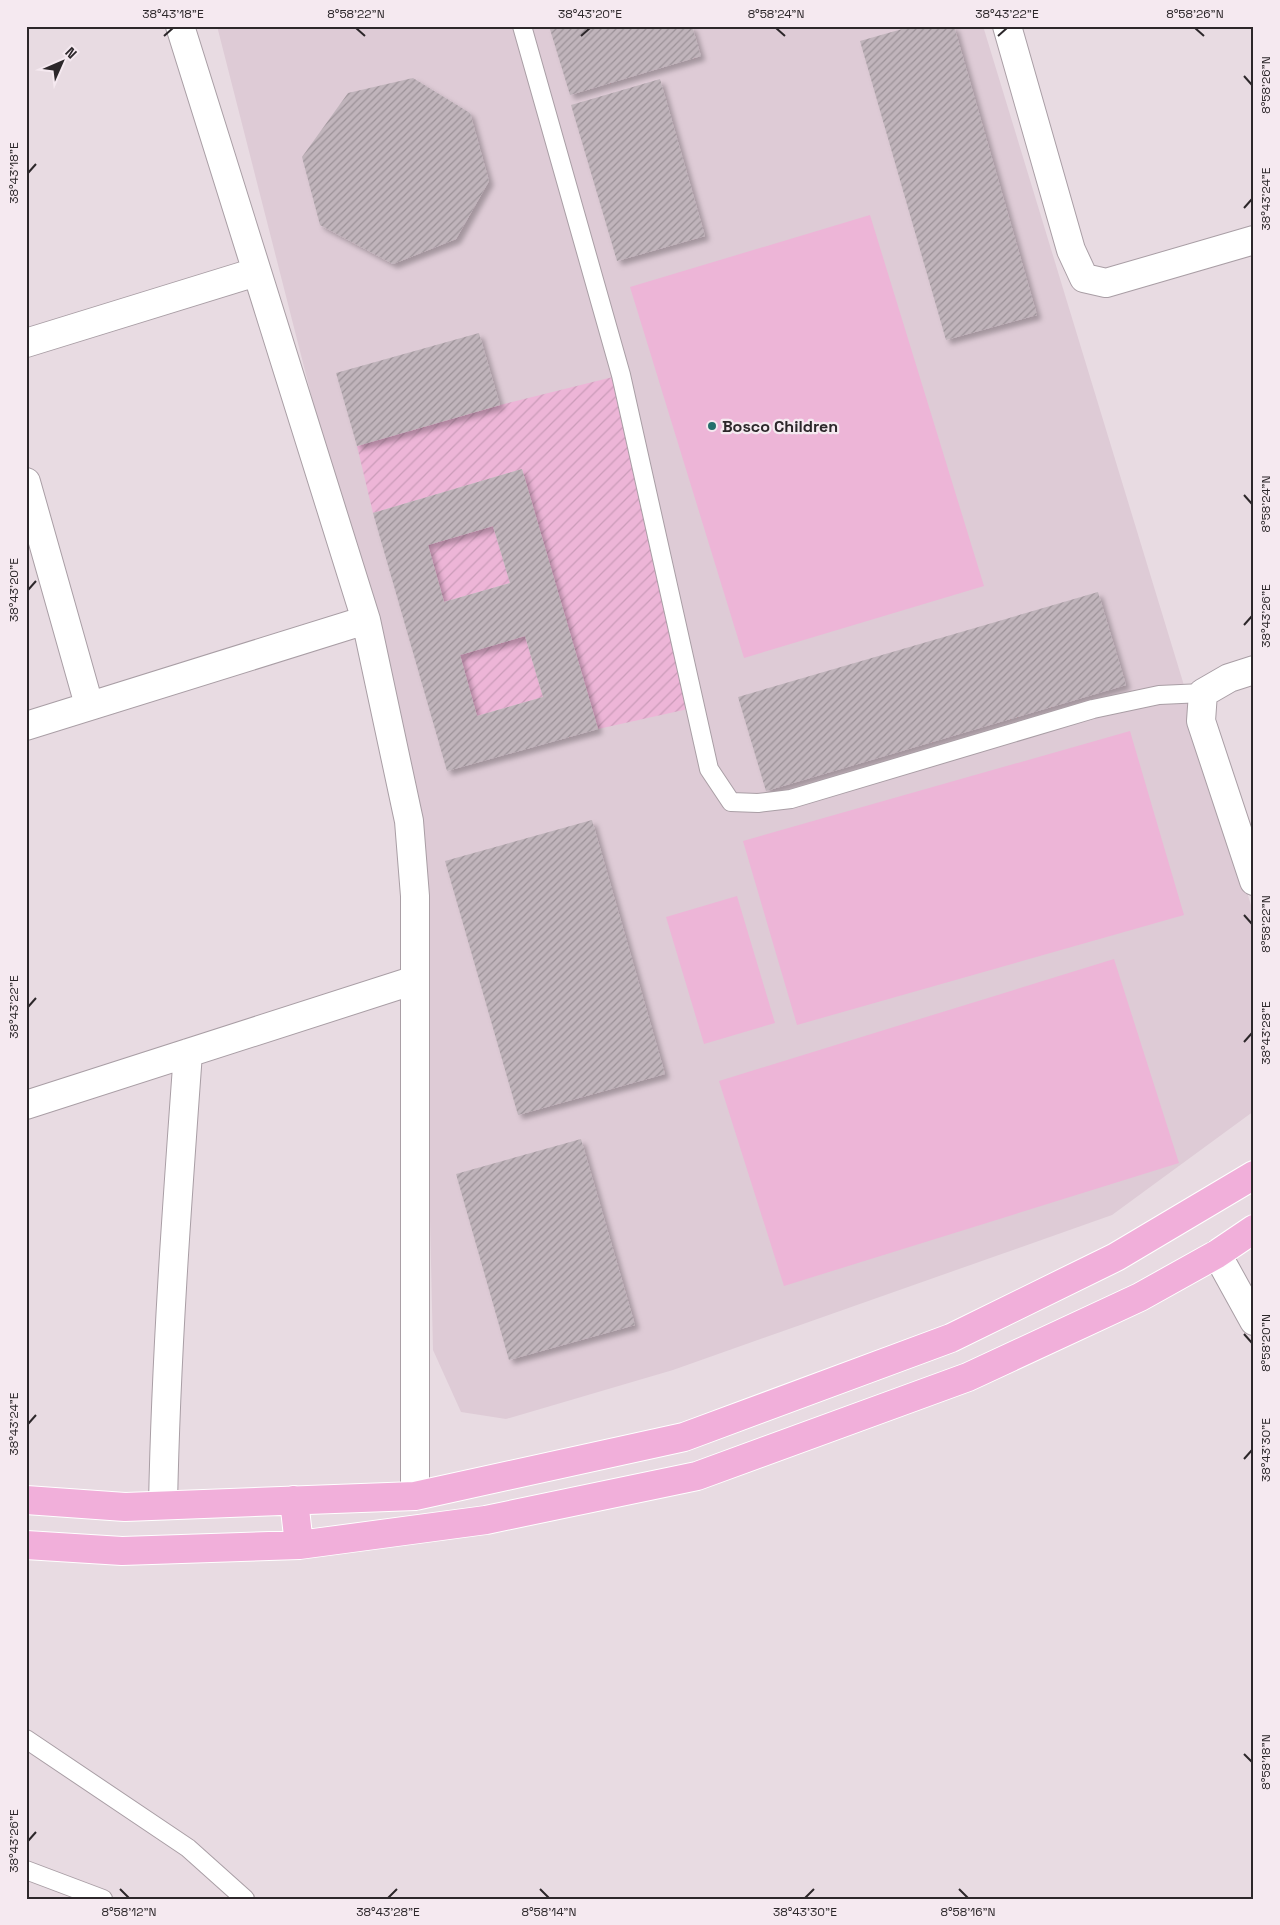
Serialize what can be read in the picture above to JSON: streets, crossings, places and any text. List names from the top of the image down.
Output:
{
  "places": ["Bosco Children"],
  "north": "top right",
  "coordinates": [
    "38°43'18\"E",
    "8°58'22\"N",
    "38°43'20\"E",
    "8°58'24\"N",
    "38°43'22\"E",
    "8°58'26\"N",
    "38°43'24\"E",
    "38°43'26\"E",
    "38°43'28\"E",
    "8°58'20\"N",
    "38°43'30\"E",
    "8°58'18\"N",
    "8°58'12\"N",
    "8°58'14\"N",
    "8°58'16\"N"
  ]
}
